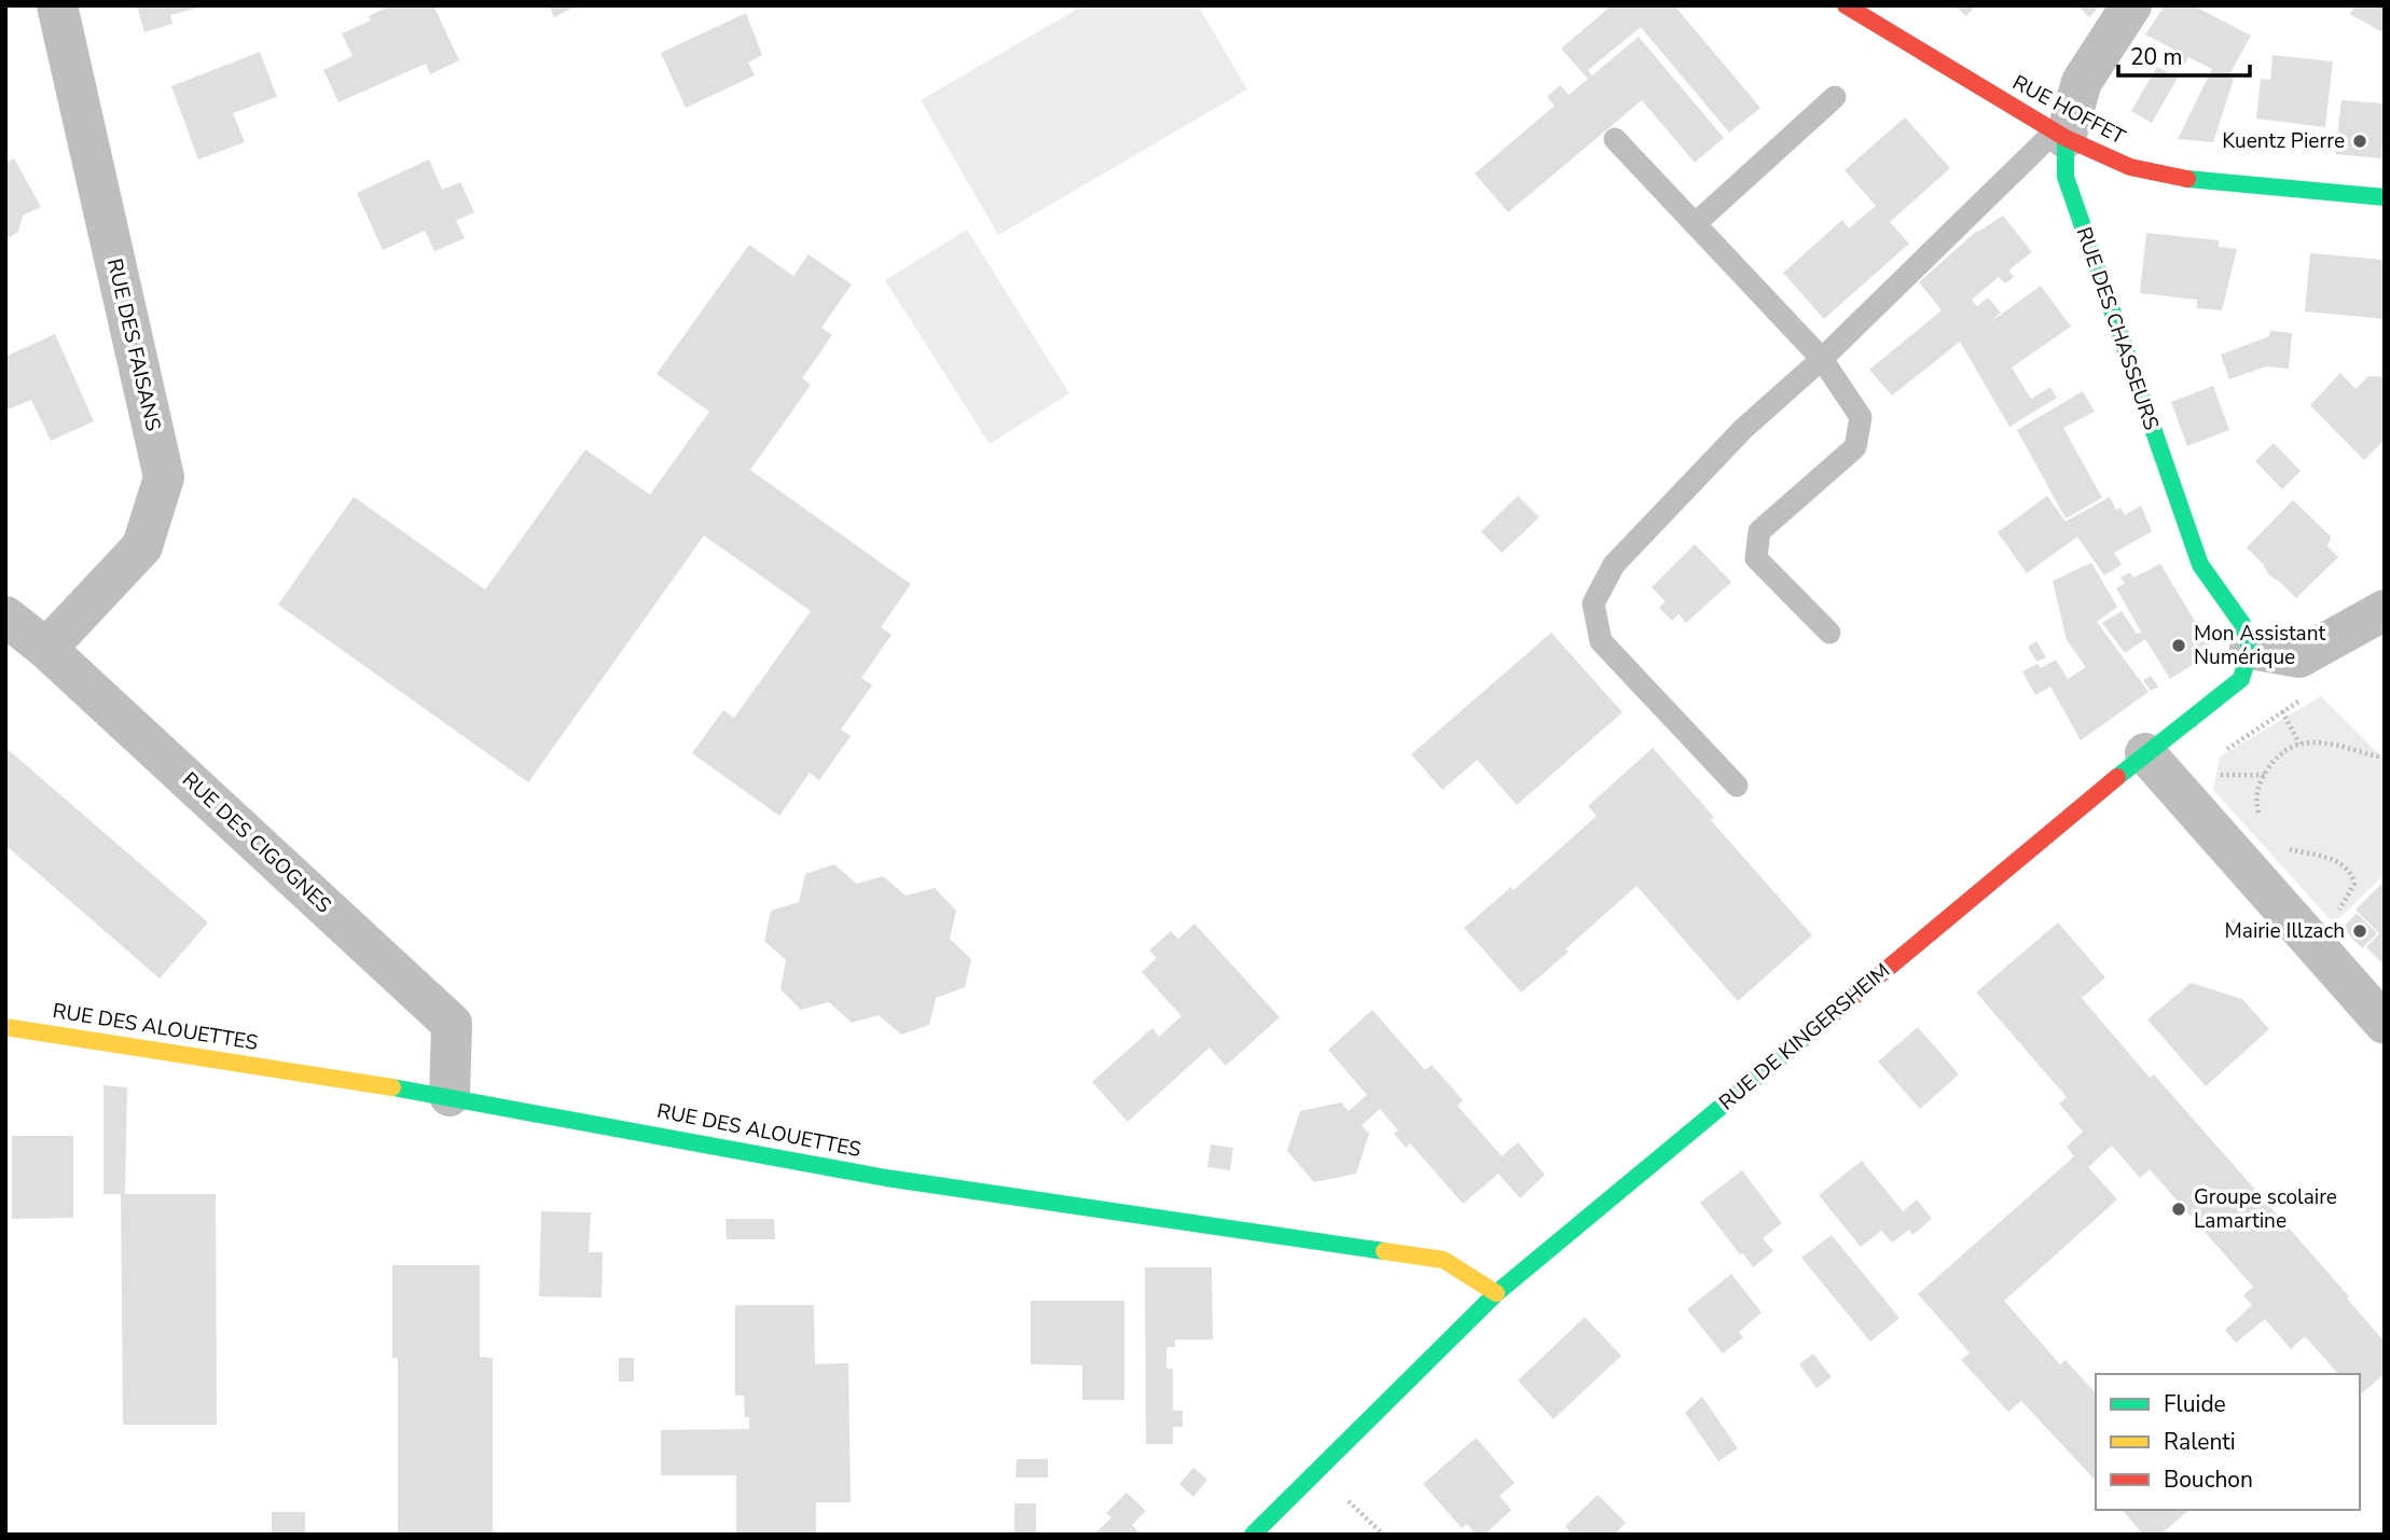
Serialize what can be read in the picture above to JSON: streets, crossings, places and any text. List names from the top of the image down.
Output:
{
  "streets": {
    "street": [
      "RUE HOFFET",
      "RUE DES CHASSEURS",
      "RUE DES FAISANS",
      "RUE DES CIGOGNES",
      "RUE DES ALOUETTES",
      "RUE DE KINGERSHEIM"
    ]
  },
  "crossings": [
    ["RUE HOFFET", "RUE DES CHASSEURS"],
    ["RUE DES CHASSEURS", "RUE DE KINGERSHEIM"],
    ["RUE DES FAISANS", "RUE DES CIGOGNES"],
    ["RUE DES CIGOGNES", "RUE DES ALOUETTES"],
    ["RUE DES ALOUETTES", "RUE DE KINGERSHEIM"]
  ],
  "places": [
    "Kuentz Pierre",
    "Mon Assistant Numérique",
    "Mairie Illzach",
    "Groupe scolaire Lamartine"
  ],
  "legend": ["Fluide", "Ralenti", "Bouchon"],
  "scale_bar": "20 m"
}
